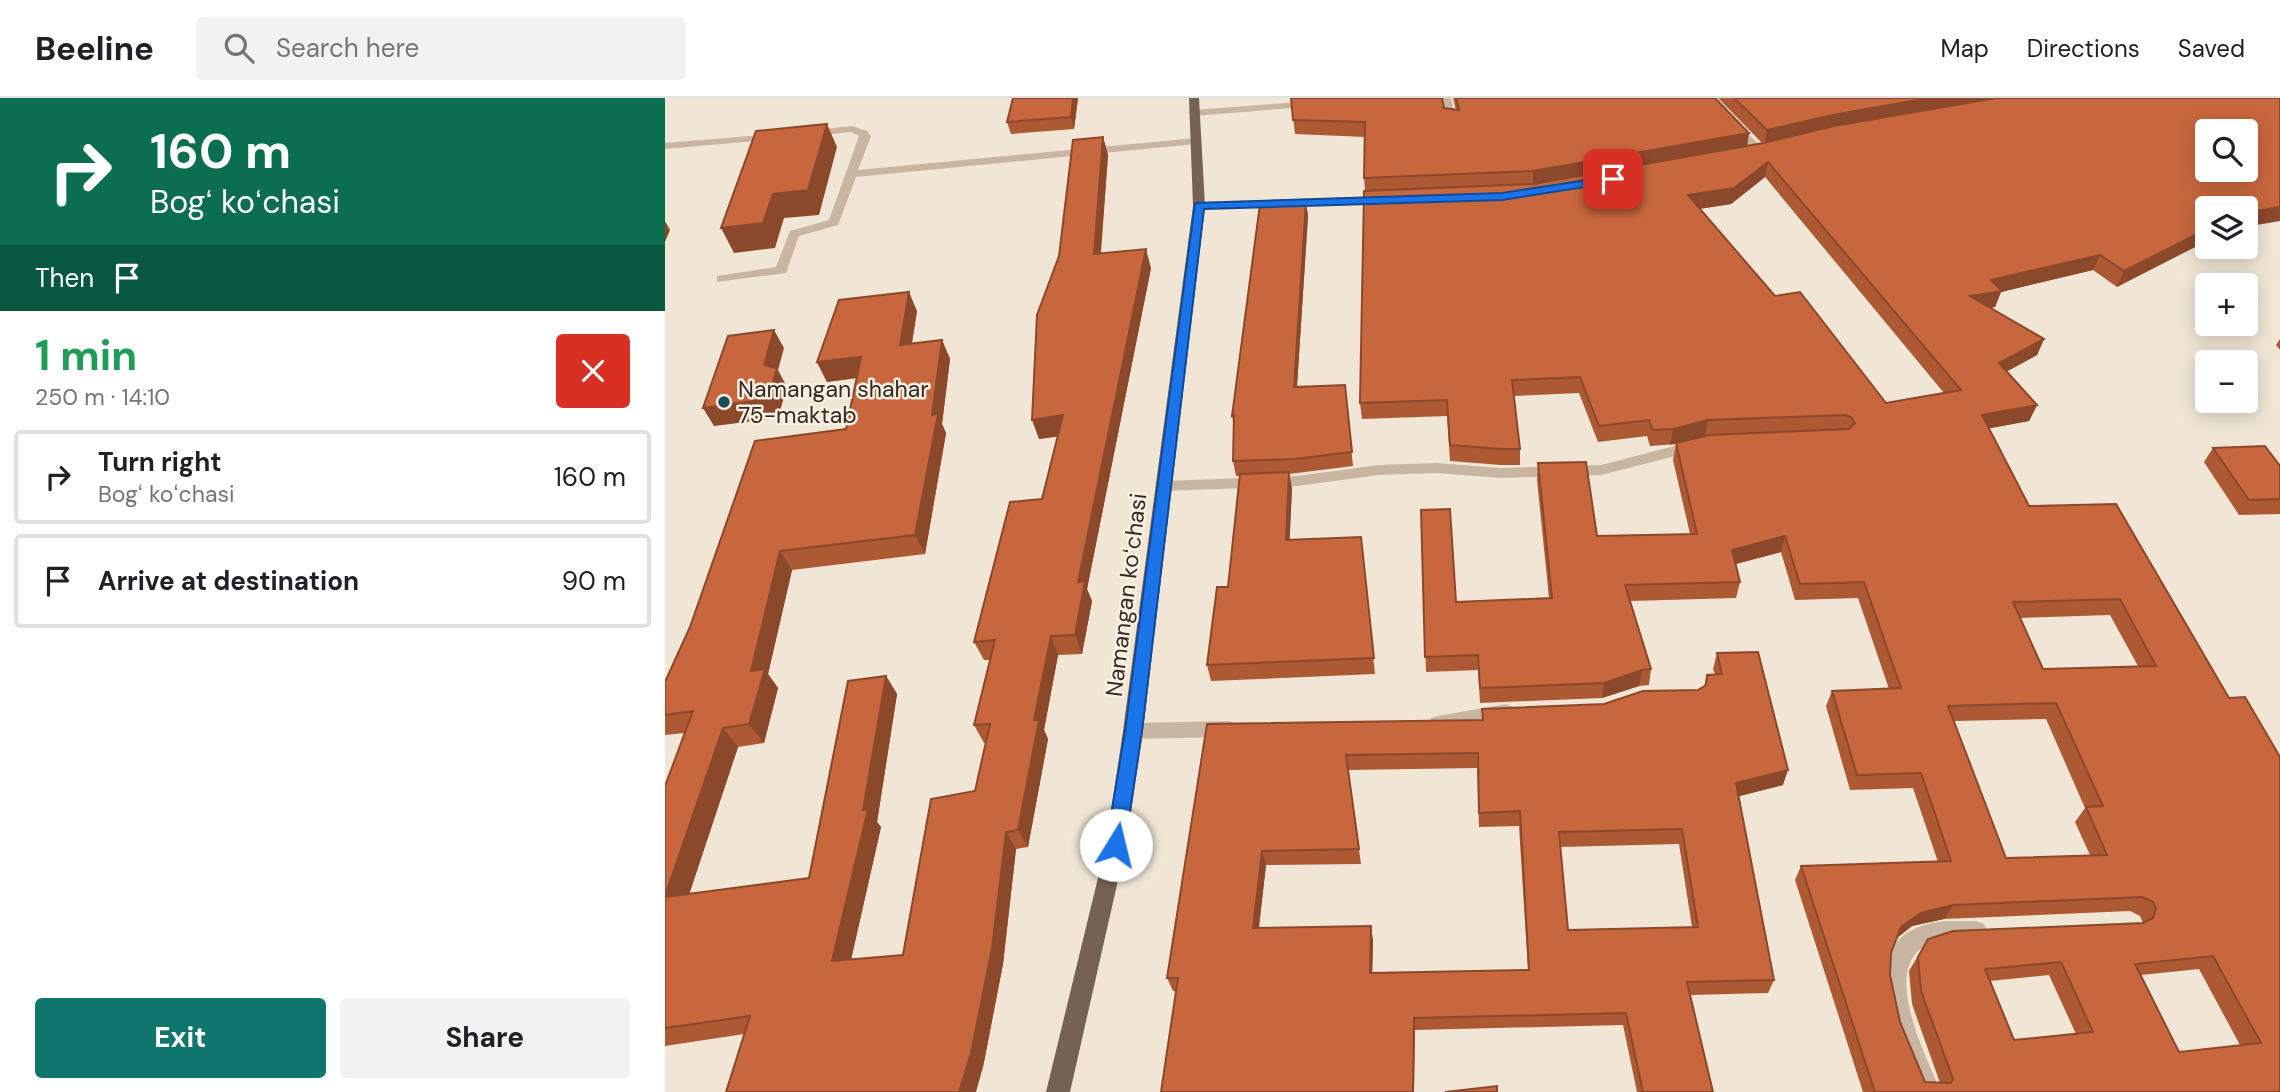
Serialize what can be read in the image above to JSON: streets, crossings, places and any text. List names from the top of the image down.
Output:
{
  "streets": {
    "main road": ["Namangan koʻchasi"]
  },
  "places": ["Namangan shahar 75-maktab"],
  "page": {
    "header": "Beeline",
    "search": "Search here",
    "nav": ["Map", "Directions", "Saved"],
    "turn": ["160 m", "Bogʻ koʻchasi"],
    "map_buttons": ["+", "−"],
    "then": "Then",
    "heading": ["1 min", "250 m · 14:10"],
    "list": [
      {
        "name": "Turn right",
        "note": "Bogʻ koʻchasi",
        "value": "160 m"
      },
      {
        "name": "Arrive at destination",
        "value": "90 m"
      }
    ],
    "buttons": ["Exit", "Share"]
  }
}
